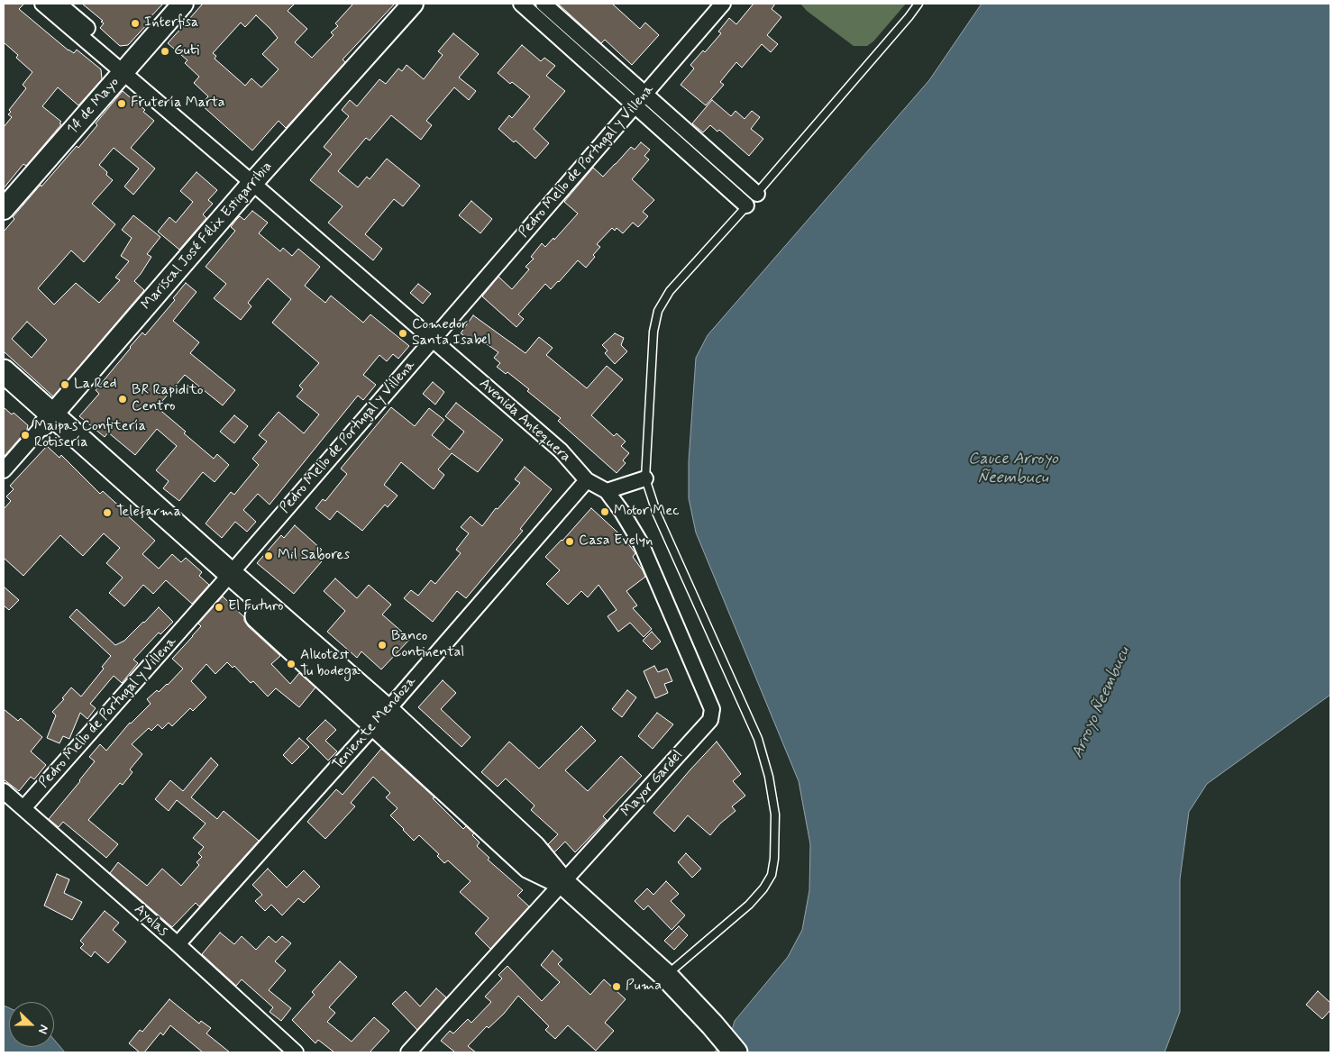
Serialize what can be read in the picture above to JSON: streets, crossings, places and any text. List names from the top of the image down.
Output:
{
  "streets": {
    "main road": ["14 de Mayo", "Mariscal José Félix Estigarribia"],
    "street": [
      "Pedro Mello de Portugal y Villena",
      "Avenida Antequera",
      "Teniente Mendoza",
      "Mayor Gardel",
      "Ayolas"
    ]
  },
  "crossings": [
    ["14 de Mayo", "Avenida Antequera"],
    ["Pedro Mello de Portugal y Villena", "Avenida Antequera"],
    ["Pedro Mello de Portugal y Villena", "Ayolas"],
    ["Mariscal José Félix Estigarribia", "Avenida Antequera"],
    ["Avenida Antequera", "Teniente Mendoza"],
    ["Avenida Antequera", "Mayor Gardel"],
    ["Teniente Mendoza", "Mayor Gardel"],
    ["Teniente Mendoza", "Ayolas"]
  ],
  "water": ["Cauce Arroyo Ñeembucu", "Arroyo Ñeembucu"],
  "places": [
    "Interfisa",
    "Guti",
    "Frutería Marta",
    "Comedor Santa Isabel",
    "La Red",
    "BR Rapidito Centro",
    "Maipas Confitería Rotisería",
    "Motor Mec",
    "Telefarma",
    "Casa Evelyn",
    "Mil Sabores",
    "El Futuro",
    "Banco Continental",
    "Alkotest Tu bodega",
    "Puma"
  ],
  "north": "right"
}
